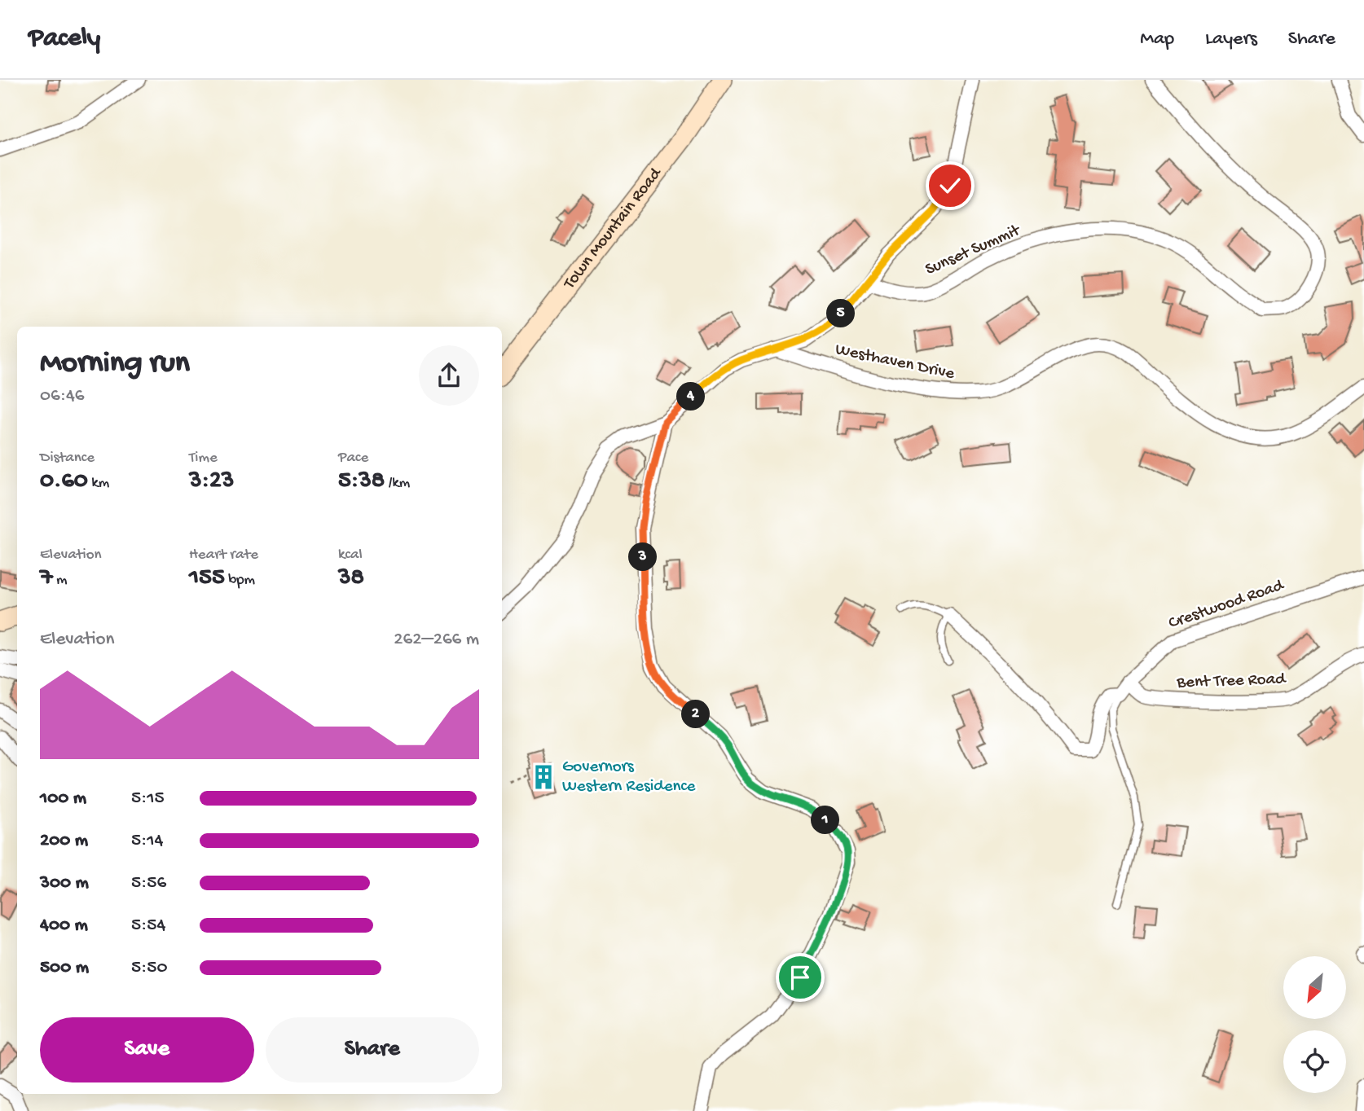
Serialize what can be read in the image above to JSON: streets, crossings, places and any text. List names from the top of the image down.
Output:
{
  "streets": {
    "main road": ["Town Mountain Road"],
    "street": [
      "Sunset Summit",
      "Westhaven Drive",
      "Crestwood Road",
      "Bent Tree Road"
    ]
  },
  "crossings": [
    ["Crestwood Road", "Bent Tree Road"]
  ],
  "places": {
    "building": ["Governors Western Residence"]
  },
  "north": "bottom left",
  "page": {
    "header": "Pacely",
    "nav": ["Map", "Layers", "Share"],
    "pins": [
      "5",
      "4",
      "3",
      "2",
      "1"
    ],
    "heading": ["Morning run", "06:46"],
    "stats": [
      ["Distance", "0.60 km"],
      ["Time", "3:23"],
      ["Pace", "5:38 /km"],
      ["Elevation", "7 m"],
      ["Heart rate", "155 bpm"],
      ["kcal", "38"]
    ],
    "chart": ["Elevation", "262–266 m"],
    "list": [
      {
        "name": "100 m",
        "note": "5:15"
      },
      {
        "name": "200 m",
        "note": "5:14"
      },
      {
        "name": "300 m",
        "note": "5:56"
      },
      {
        "name": "400 m",
        "note": "5:54"
      },
      {
        "name": "500 m",
        "note": "5:50"
      }
    ],
    "buttons": ["Save", "Share"]
  }
}
